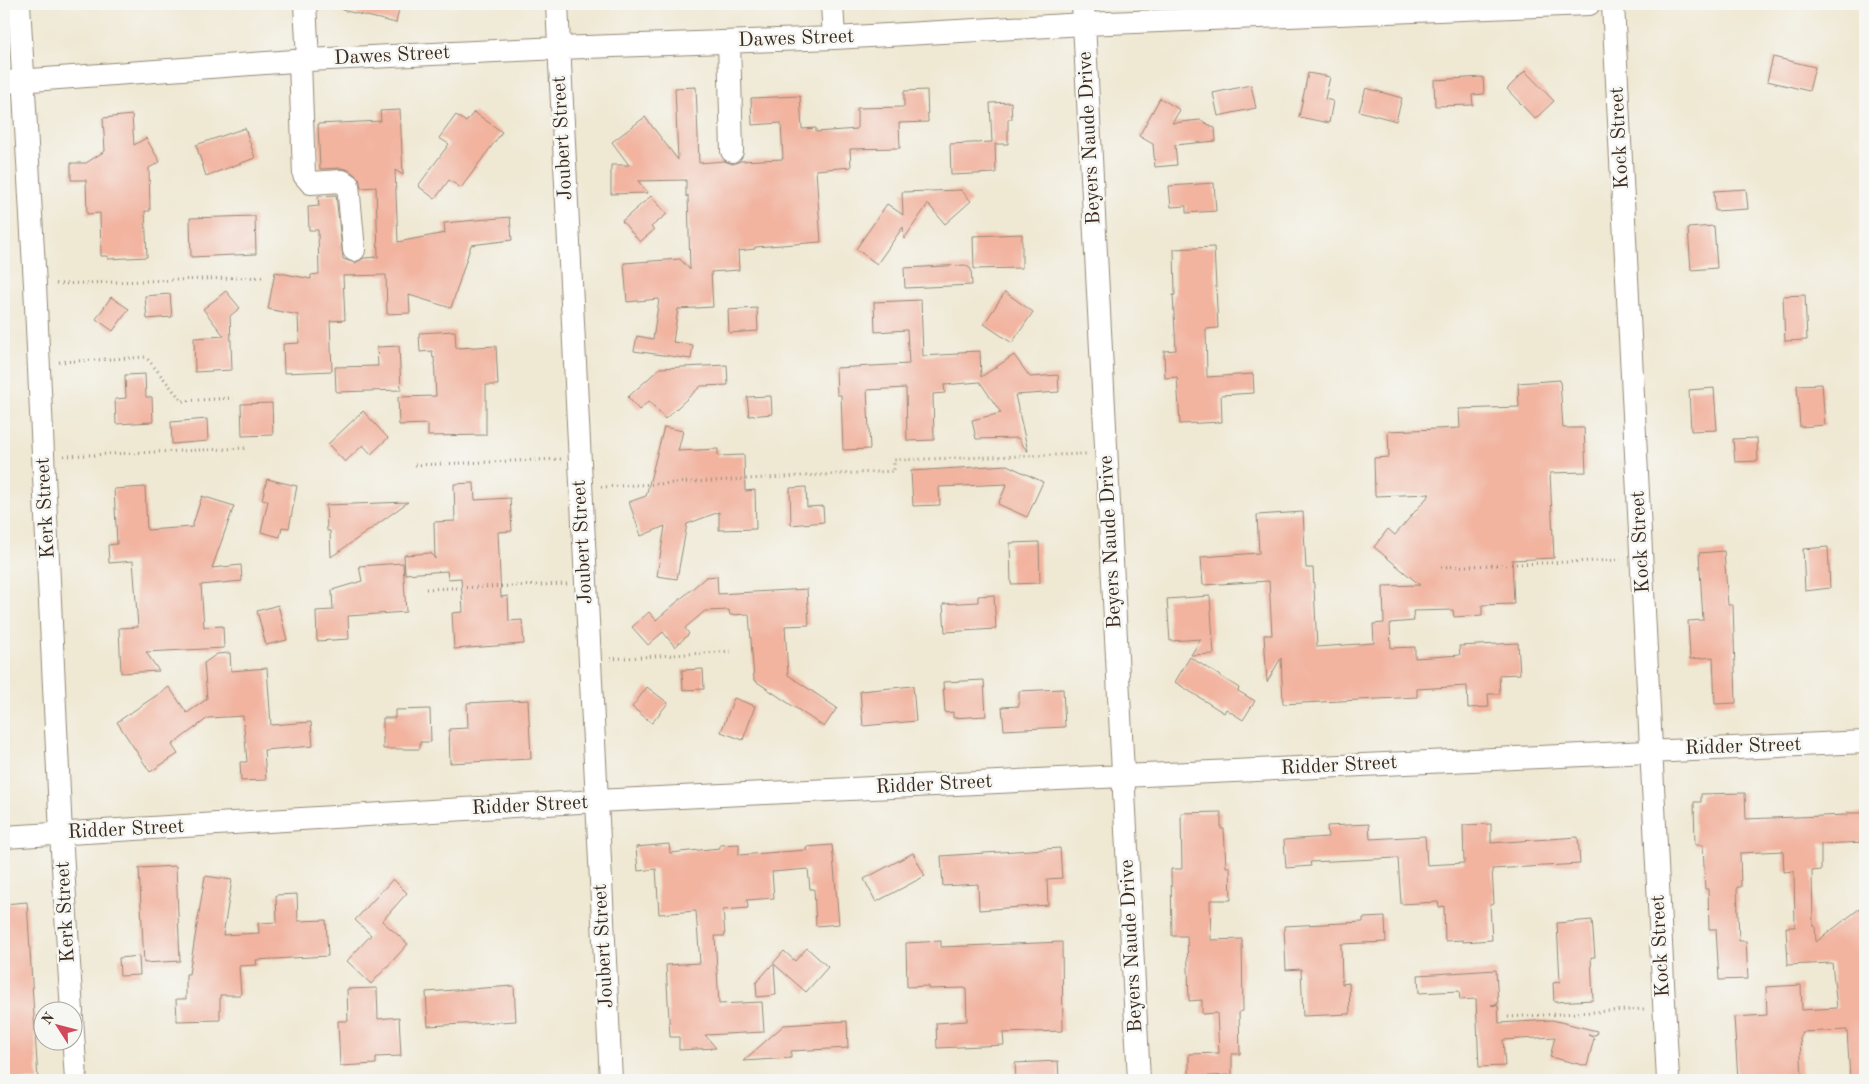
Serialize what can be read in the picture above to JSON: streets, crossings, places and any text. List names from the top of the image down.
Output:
{
  "streets": {
    "street": [
      "Dawes Street",
      "Joubert Street",
      "Beyers Naude Drive",
      "Kock Street",
      "Kerk Street",
      "Ridder Street"
    ]
  },
  "crossings": [
    ["Dawes Street", "Joubert Street"],
    ["Dawes Street", "Beyers Naude Drive"],
    ["Dawes Street", "Kerk Street"],
    ["Joubert Street", "Ridder Street"],
    ["Beyers Naude Drive", "Ridder Street"],
    ["Kock Street", "Ridder Street"],
    ["Kerk Street", "Ridder Street"]
  ],
  "north": "top left"
}
